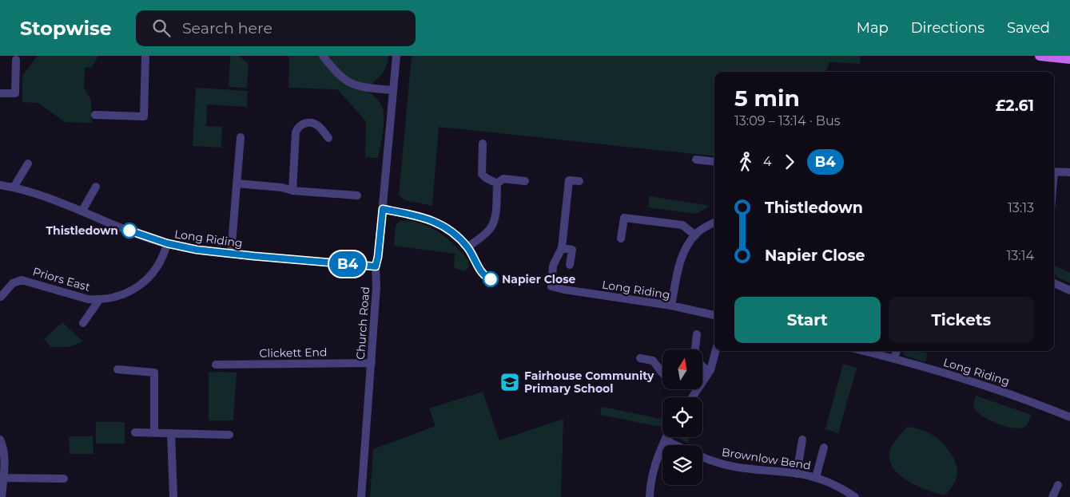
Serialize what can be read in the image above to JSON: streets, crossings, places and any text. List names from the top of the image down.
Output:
{
  "streets": {
    "street": [
      "Long Riding",
      "Priors East",
      "Church Road",
      "Clickett End",
      "Brownlow Bend"
    ]
  },
  "crossings": [
    ["Long Riding", "Priors East"],
    ["Long Riding", "Church Road"],
    ["Church Road", "Clickett End"]
  ],
  "places": {
    "other": ["Thistledown", "Napier Close"],
    "school or university": ["Fairhouse Community Primary School"]
  },
  "lines": ["bus line B4"],
  "north": "top",
  "page": {
    "header": "Stopwise",
    "search": "Search here",
    "nav": ["Map", "Directions", "Saved"],
    "on_map": "B4",
    "heading": ["5 min", "13:09 – 13:14 · Bus", "£2.61"],
    "legs": ["4", "B4"],
    "list": [
      {
        "name": "Thistledown",
        "value": "13:13"
      },
      {
        "name": "Napier Close",
        "value": "13:14"
      }
    ],
    "buttons": ["Start", "Tickets"]
  }
}
